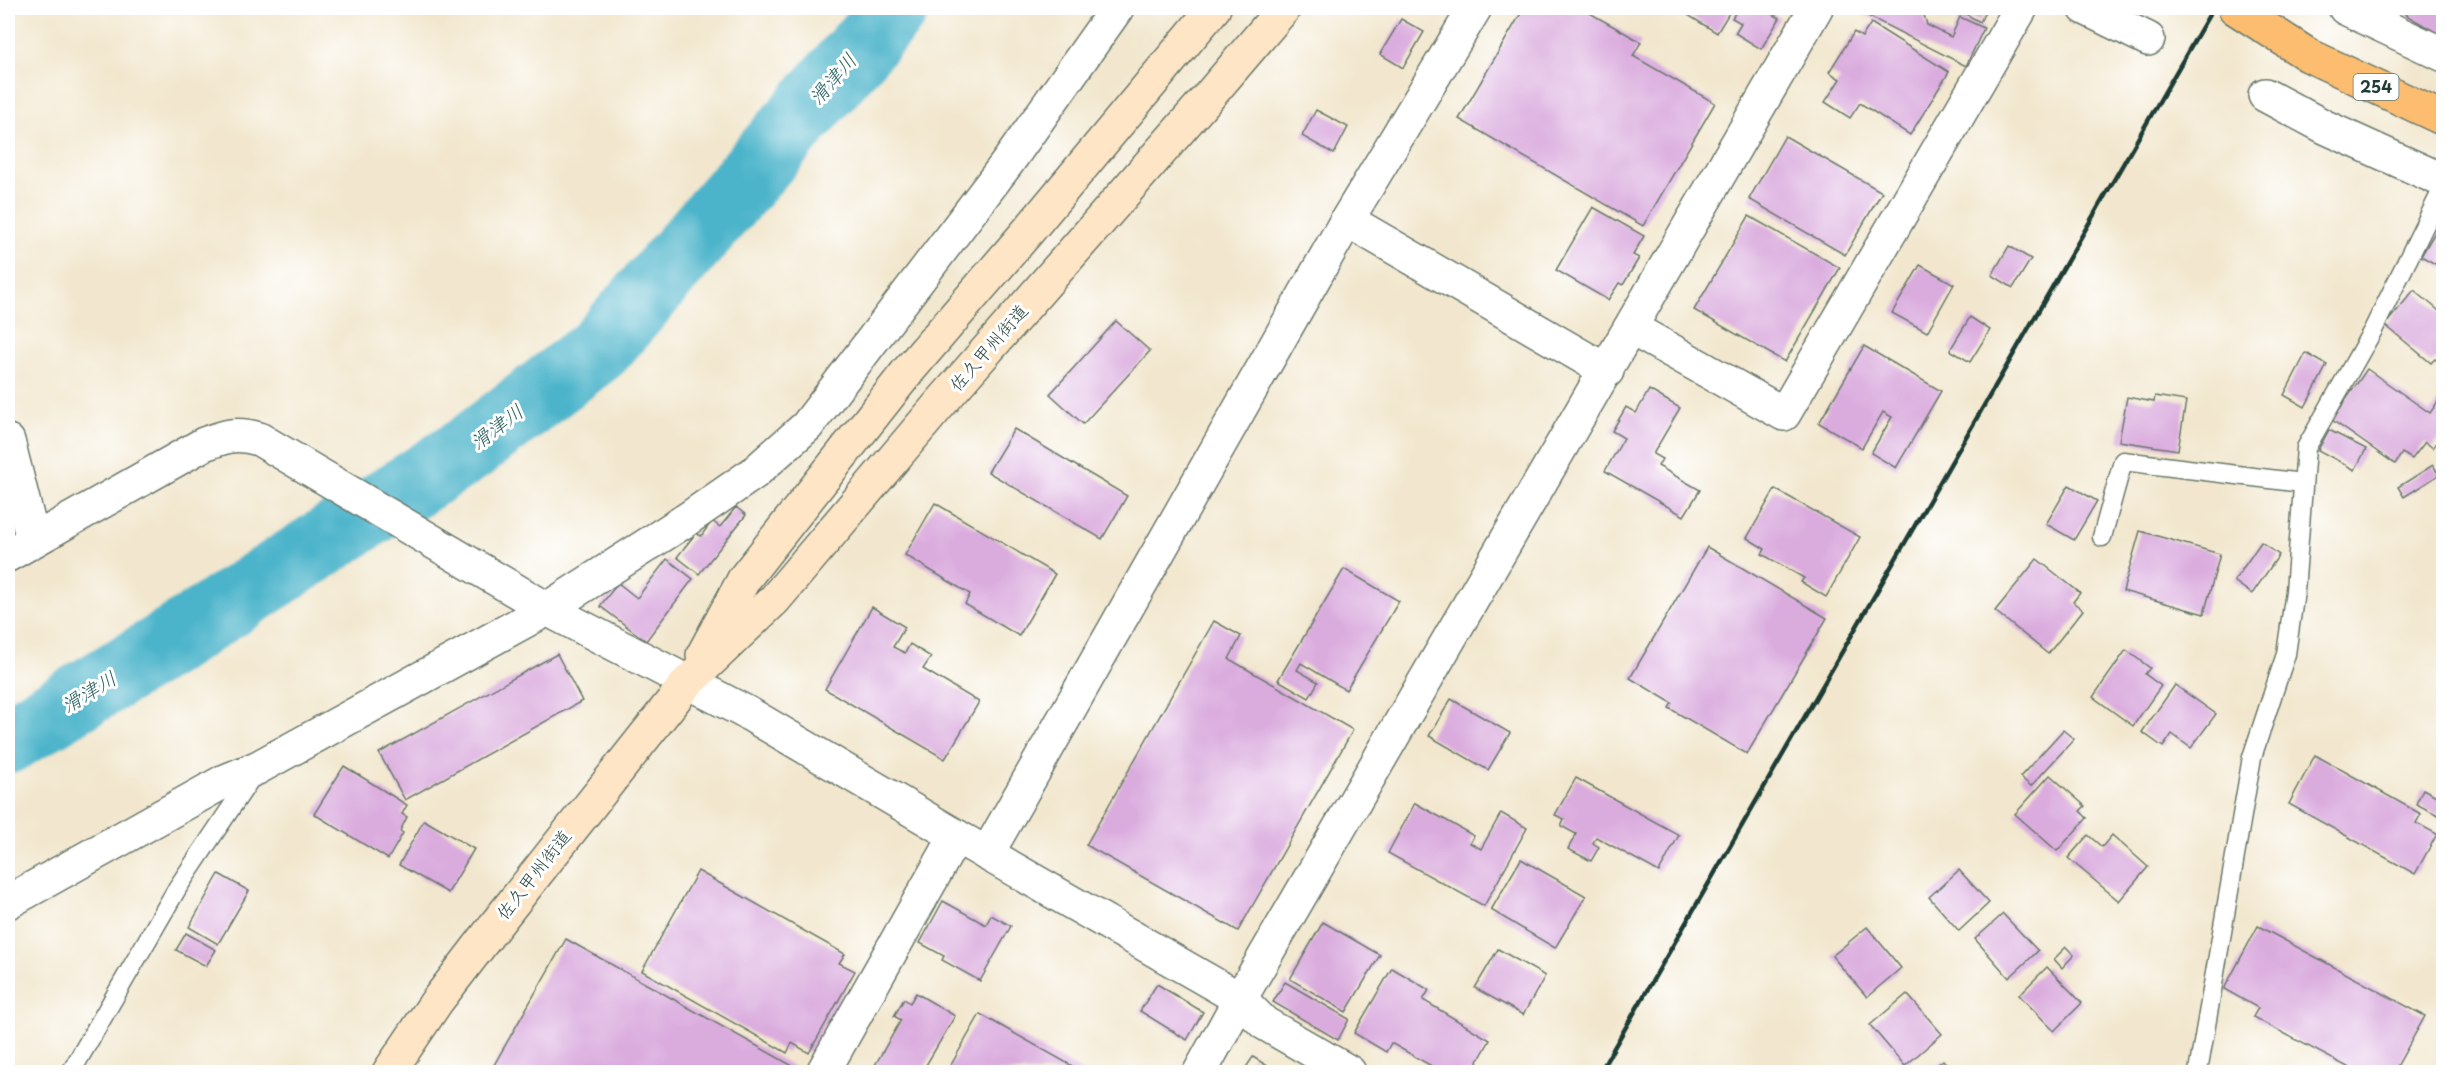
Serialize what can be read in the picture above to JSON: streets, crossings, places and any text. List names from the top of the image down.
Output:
{
  "streets": {
    "highway": ["254"],
    "main road": ["佐久甲州街道"]
  },
  "water": ["滑津川"]
}
